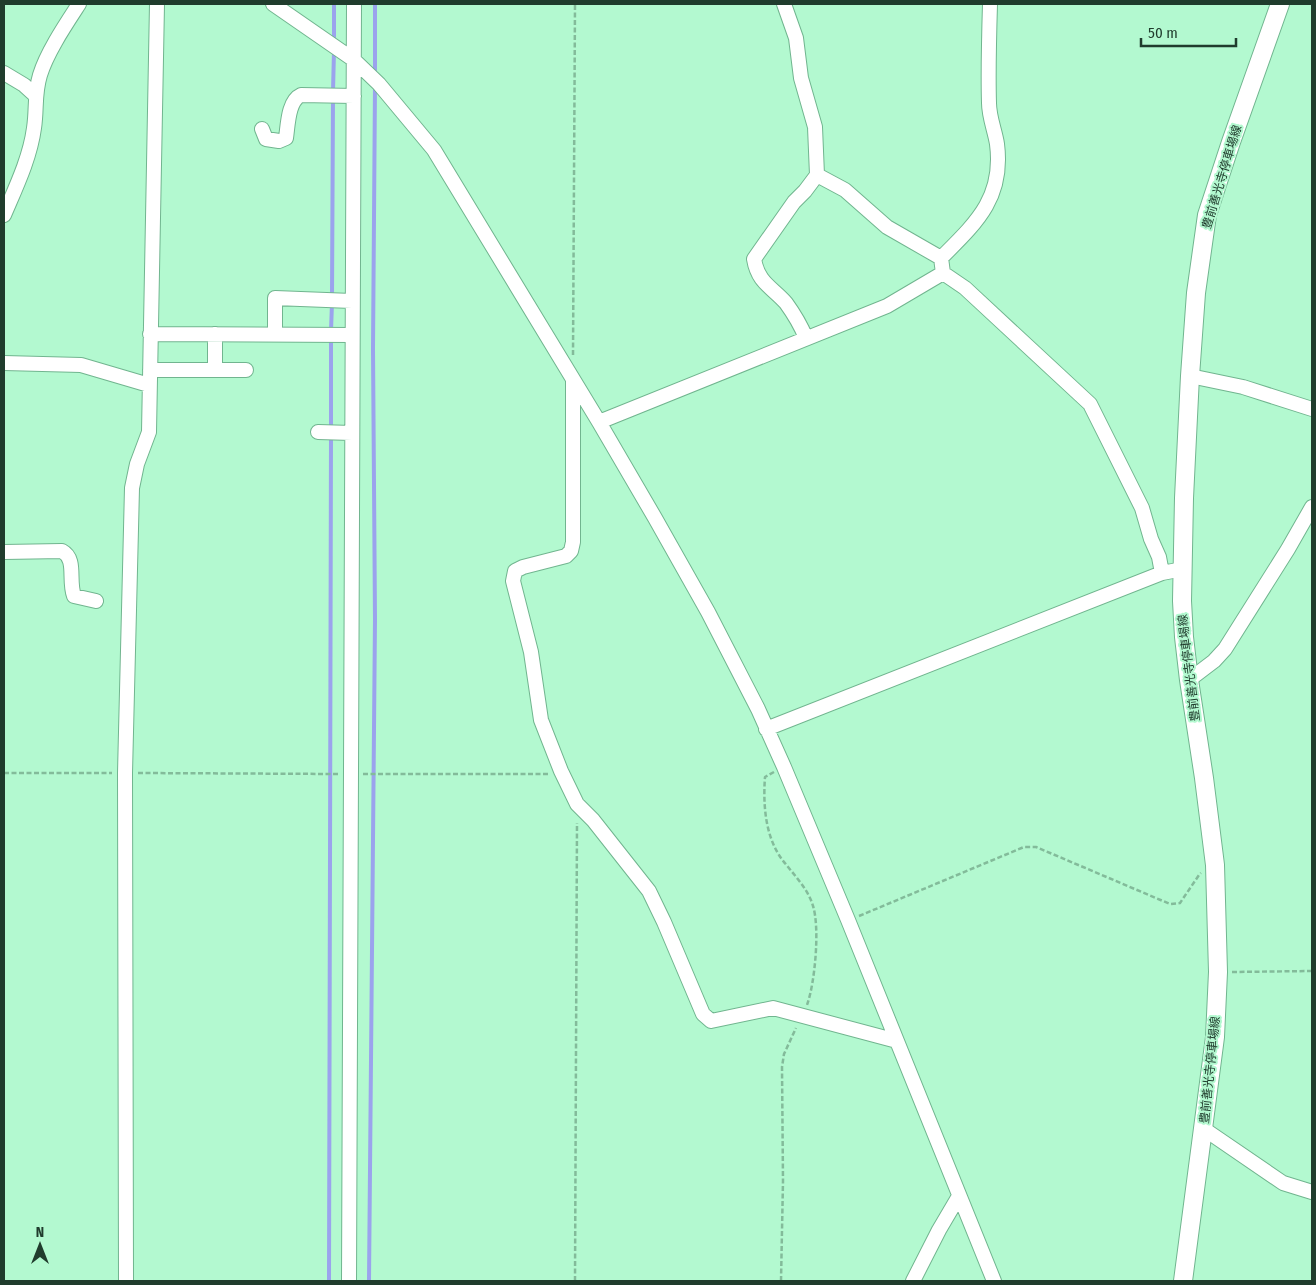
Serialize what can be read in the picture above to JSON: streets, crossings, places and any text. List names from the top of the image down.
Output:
{
  "streets": {
    "main road": ["豊前善光寺停車場線"]
  },
  "scale_bar": "50 m",
  "north": "top"
}
